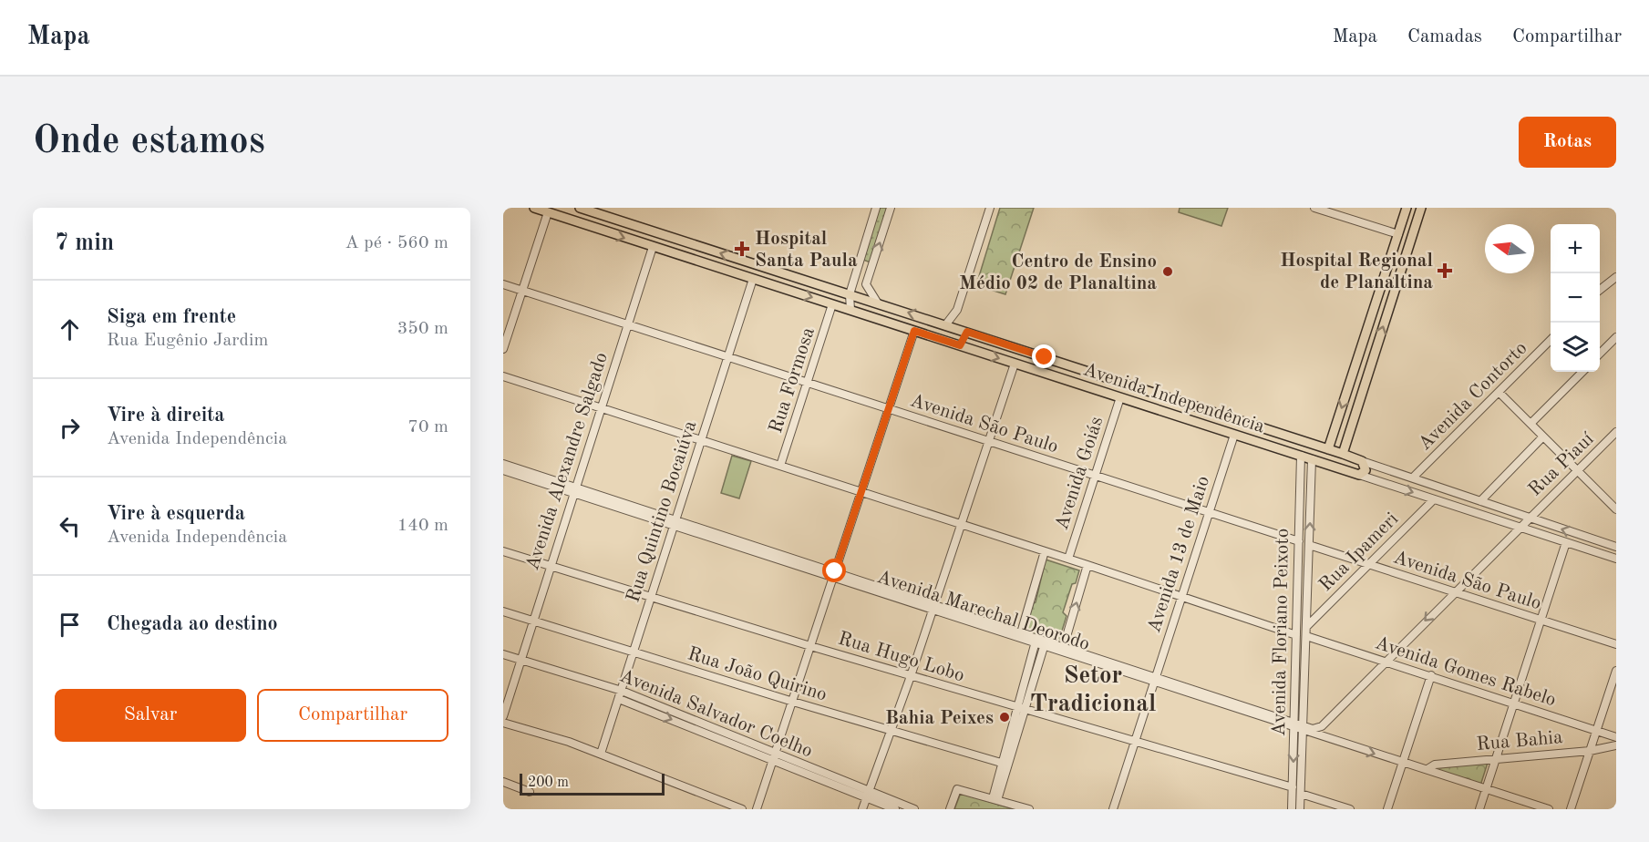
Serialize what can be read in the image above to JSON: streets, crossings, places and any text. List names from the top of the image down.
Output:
{
  "streets": {
    "main road": ["Avenida Independência"],
    "street": [
      "Rua Formosa",
      "Avenida Contorto",
      "Avenida São Paulo",
      "Avenida Alexandre Salgado",
      "Rua Piauí",
      "Avenida Goiás",
      "Rua Quintino Bocaiúva",
      "Rua Ipameri",
      "Avenida 13 de Maio",
      "Avenida Marechal Deorodo",
      "Avenida Floriano Peixoto",
      "Rua Hugo Lobo",
      "Avenida Gomes Rabelo",
      "Rua João Quirino",
      "Avenida Salvador Coelho",
      "Rua Bahia"
    ]
  },
  "crossings": [
    ["Rua Formosa", "Avenida Independência"],
    ["Rua Formosa", "Avenida São Paulo"],
    ["Avenida Contorto", "Avenida Independência"],
    ["Avenida Independência", "Avenida Alexandre Salgado"],
    ["Avenida Independência", "Rua Piauí"],
    ["Avenida Independência", "Avenida Goiás"],
    ["Avenida Independência", "Rua Quintino Bocaiúva"],
    ["Avenida Independência", "Rua Ipameri"],
    ["Avenida Independência", "Avenida 13 de Maio"],
    ["Avenida Independência", "Avenida Floriano Peixoto"],
    ["Avenida São Paulo", "Avenida Alexandre Salgado"],
    ["Avenida São Paulo", "Avenida Goiás"],
    ["Avenida São Paulo", "Rua Quintino Bocaiúva"],
    ["Avenida São Paulo", "Rua Ipameri"],
    ["Avenida São Paulo", "Avenida 13 de Maio"],
    ["Avenida São Paulo", "Avenida Floriano Peixoto"],
    ["Avenida Alexandre Salgado", "Avenida Marechal Deorodo"],
    ["Avenida Alexandre Salgado", "Rua Hugo Lobo"],
    ["Avenida Alexandre Salgado", "Rua João Quirino"],
    ["Avenida Alexandre Salgado", "Avenida Salvador Coelho"],
    ["Rua Quintino Bocaiúva", "Avenida Marechal Deorodo"],
    ["Rua Quintino Bocaiúva", "Rua Hugo Lobo"],
    ["Rua Quintino Bocaiúva", "Rua João Quirino"],
    ["Rua Quintino Bocaiúva", "Avenida Salvador Coelho"],
    ["Rua Ipameri", "Avenida Floriano Peixoto"],
    ["Avenida 13 de Maio", "Avenida Marechal Deorodo"],
    ["Avenida 13 de Maio", "Rua Hugo Lobo"],
    ["Avenida Marechal Deorodo", "Avenida Floriano Peixoto"],
    ["Avenida Marechal Deorodo", "Avenida Gomes Rabelo"],
    ["Avenida Marechal Deorodo", "Rua Bahia"],
    ["Avenida Floriano Peixoto", "Rua Hugo Lobo"],
    ["Avenida Floriano Peixoto", "Avenida Gomes Rabelo"]
  ],
  "districts": ["Setor Tradicional"],
  "places": {
    "health": ["Hospital Santa Paula", "Hospital Regional de Planaltina"],
    "other": ["Centro de Ensino Médio 02 de Planaltina", "Bahia Peixes"]
  },
  "scale_bar": "200 m",
  "north": "left",
  "page": {
    "header": "Mapa",
    "nav": ["Mapa", "Camadas", "Compartilhar"],
    "buttons": [
      "Rotas",
      ["Salvar", "Compartilhar"]
    ],
    "title": "Onde estamos",
    "heading": ["7 min", "A pé · 560 m"],
    "map_buttons": ["+", "−"],
    "list": [
      ["Siga em frente", "Rua Eugênio Jardim", "350 m"],
      ["Vire à direita", "Avenida Independência", "70 m"],
      ["Vire à esquerda", "Avenida Independência", "140 m"],
      "Chegada ao destino"
    ],
    "scale": "200 m"
  }
}
